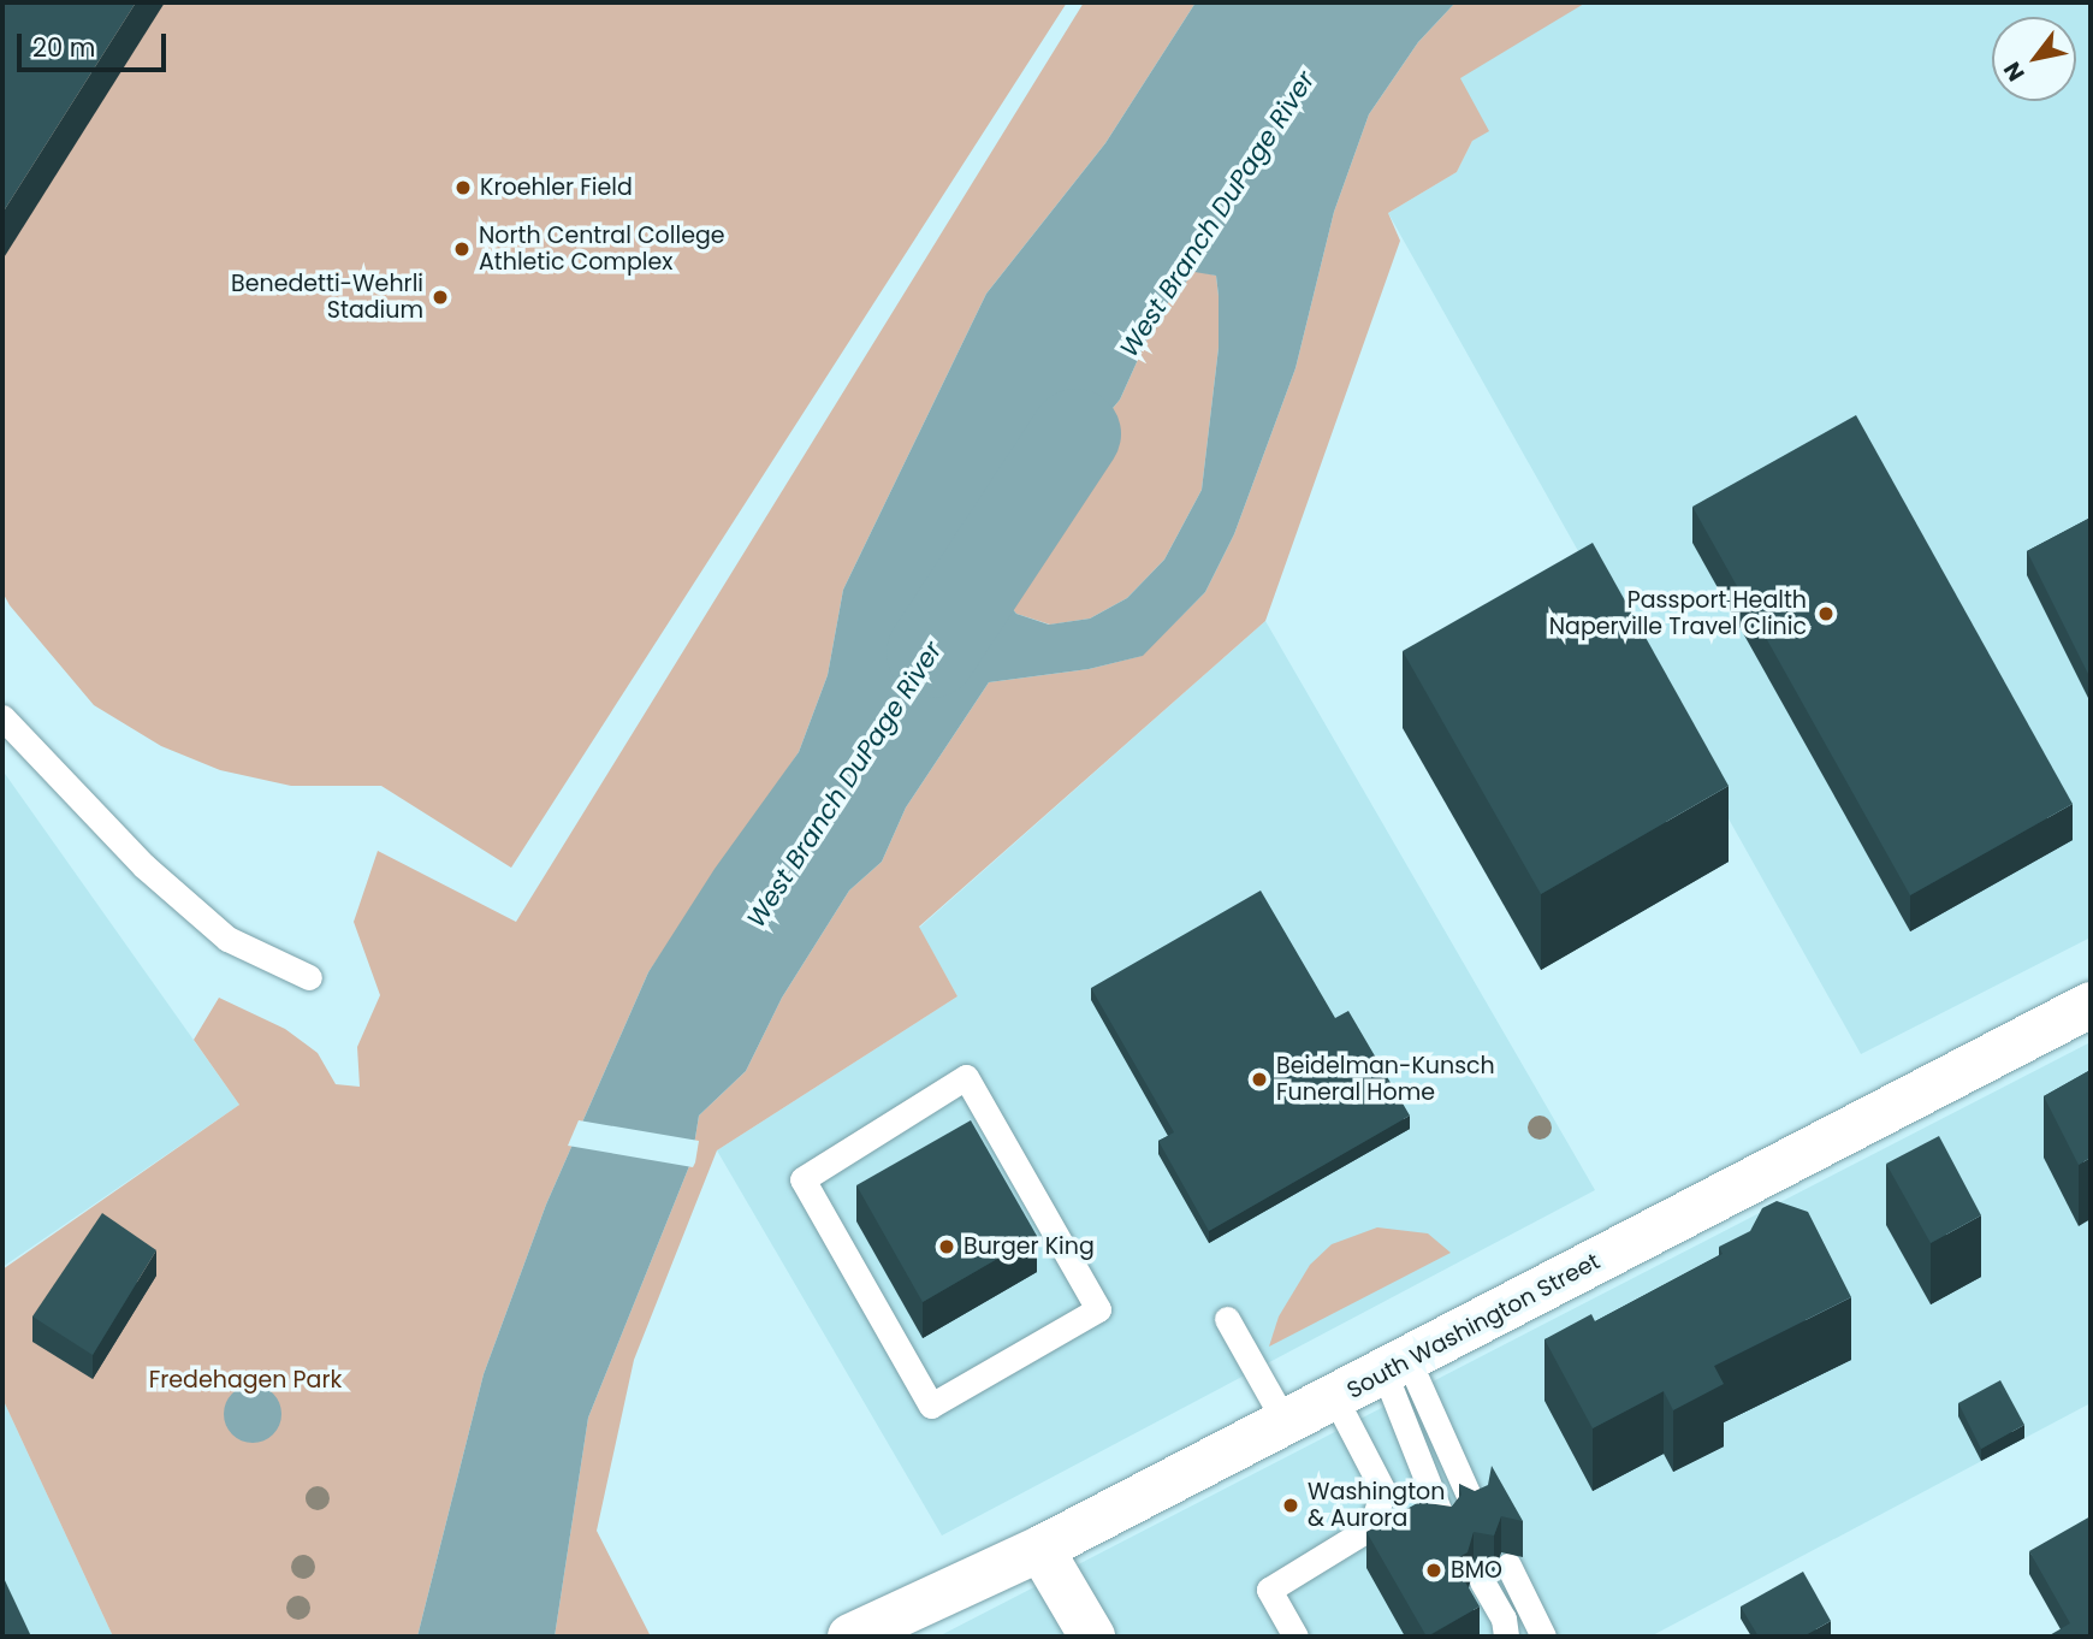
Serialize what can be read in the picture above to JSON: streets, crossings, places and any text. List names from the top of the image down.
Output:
{
  "streets": {
    "main road": ["South Washington Street"]
  },
  "water": ["West Branch DuPage River"],
  "parks": ["Fredehagen Park"],
  "places": [
    "Kroehler Field",
    "North Central College Athletic Complex",
    "Benedetti-Wehrli Stadium",
    "Passport Health Naperville Travel Clinic",
    "Beidelman-Kunsch Funeral Home",
    "Burger King",
    "Washington & Aurora",
    "BMO"
  ],
  "scale_bar": "20 m",
  "north": "bottom left"
}
